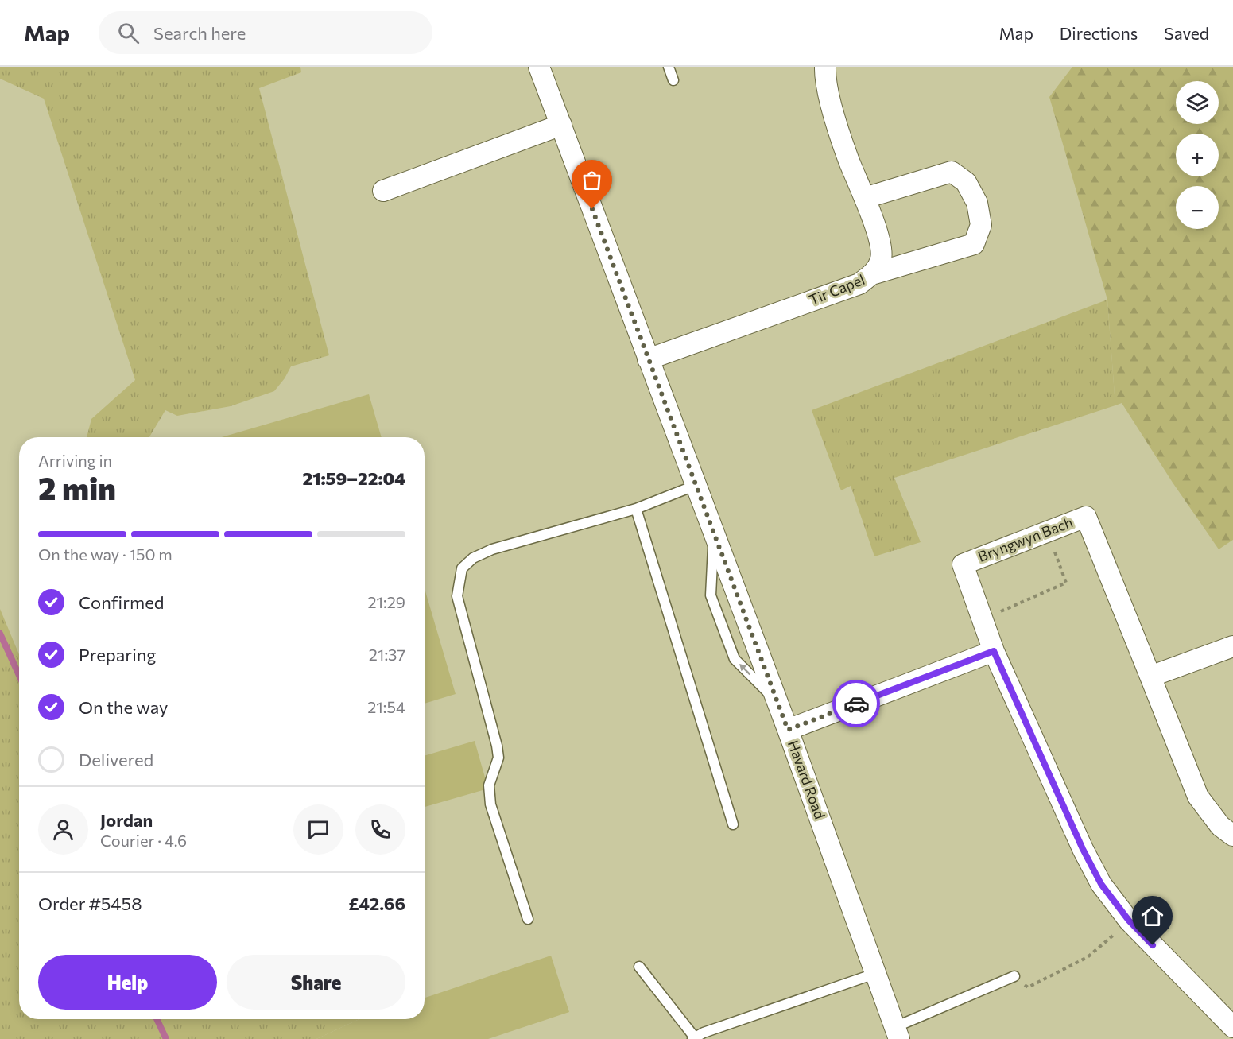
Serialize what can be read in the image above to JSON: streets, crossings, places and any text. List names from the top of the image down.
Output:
{
  "streets": {
    "street": ["Tir Capel", "Bryngwyn Bach", "Havard Road"]
  },
  "crossings": [
    ["Tir Capel", "Havard Road"]
  ],
  "page": {
    "header": "Map",
    "search": "Search here",
    "nav": ["Map", "Directions", "Saved"],
    "map_buttons": ["+", "−"],
    "heading": ["2 min", "Arriving in", "21:59–22:04"],
    "panel": [
      "Jordan",
      "Courier · 4.6",
      "Order #5458",
      "£42.66"
    ],
    "bar": "On the way · 150 m",
    "list": [
      ["Confirmed", "21:29"],
      ["Preparing", "21:37"],
      ["On the way", "21:54"],
      "Delivered"
    ],
    "buttons": ["Help", "Share"]
  }
}
